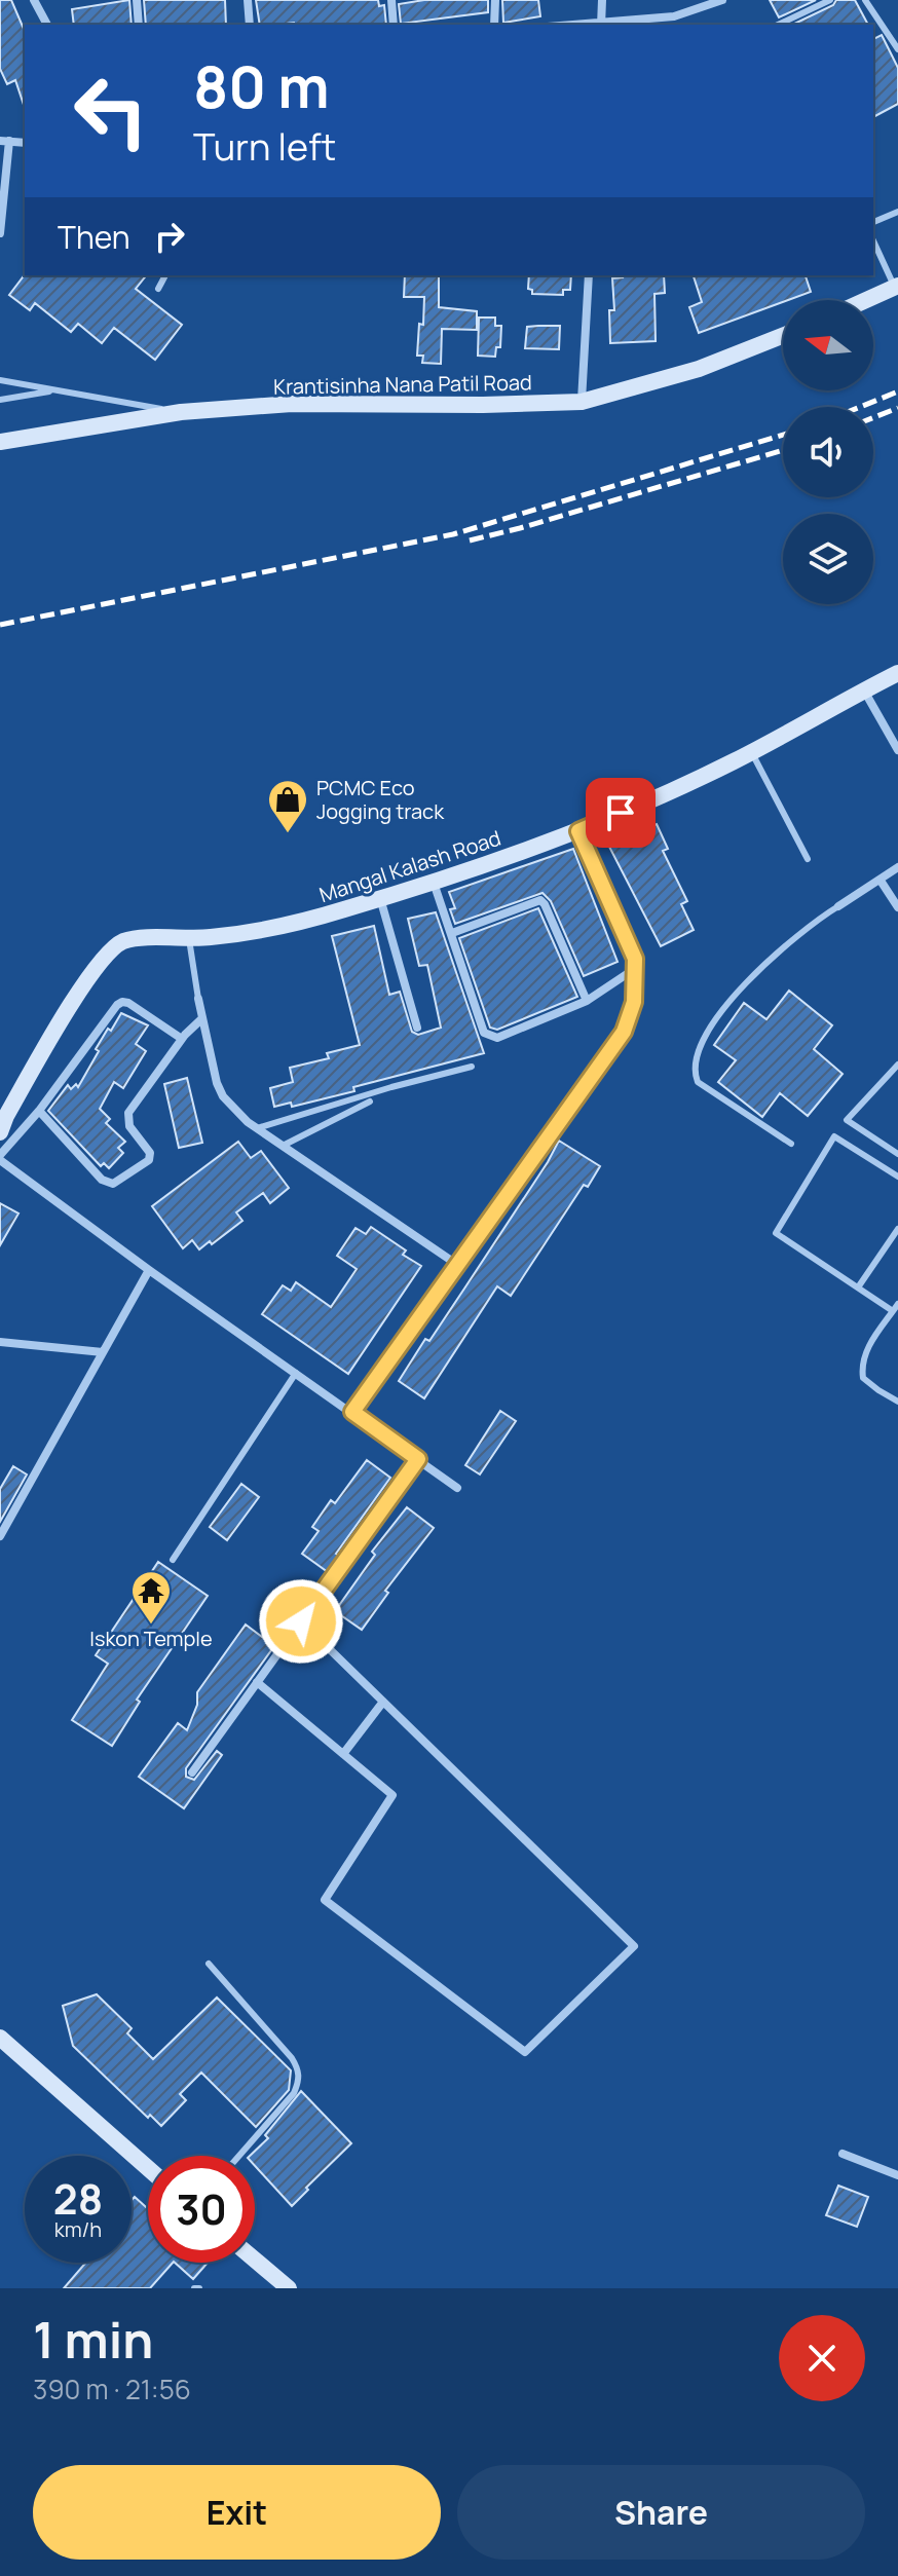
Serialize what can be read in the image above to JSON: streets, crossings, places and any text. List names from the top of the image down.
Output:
{
  "streets": {
    "street": ["Krantisinha Nana Patil Road", "Mangal Kalash Road"]
  },
  "places": {
    "shop": ["PCMC Eco Jogging track"],
    "temple": ["Iskon Temple"]
  },
  "north": "left",
  "page": {
    "turn": ["80 m", "Turn left"],
    "then": "Then",
    "speed": "28 km/h",
    "limit": "30",
    "heading": ["1 min", "390 m · 21:56"],
    "buttons": ["Exit", "Share"]
  }
}
